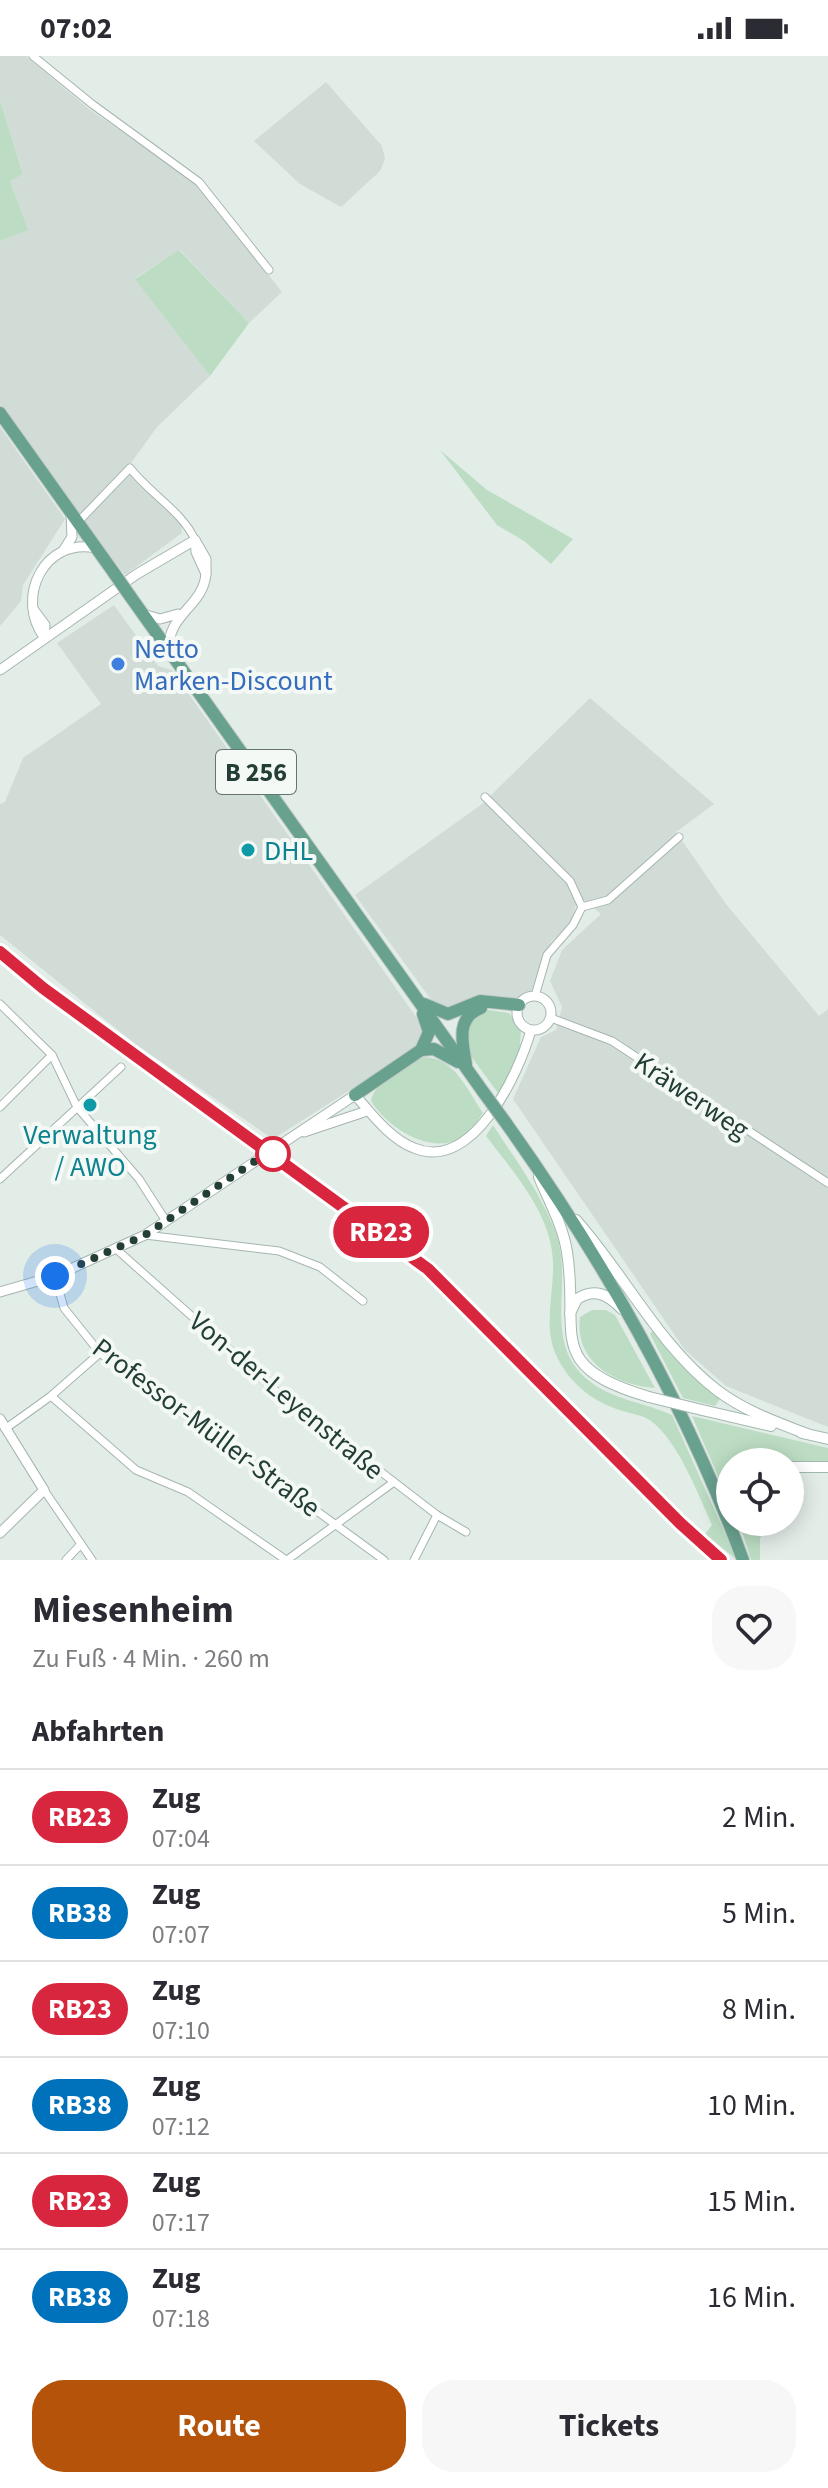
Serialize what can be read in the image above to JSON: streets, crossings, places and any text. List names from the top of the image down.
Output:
{
  "streets": {
    "main road": ["B 256"],
    "street": ["Kräwerweg", "Von-der-Leyenstraße", "Professor-Müller-Straße"]
  },
  "places": ["Netto Marken-Discount", "DHL", "Verwaltung / AWO"],
  "page": {
    "status": "07:02",
    "on_map": "RB23",
    "heading": [
      ["Miesenheim", "Zu Fuß · 4 Min. · 260 m"],
      "Abfahrten"
    ],
    "list": [
      {
        "mark": "RB23",
        "name": "Zug",
        "note": "07:04",
        "value": "2 Min."
      },
      {
        "mark": "RB38",
        "name": "Zug",
        "note": "07:07",
        "value": "5 Min."
      },
      {
        "mark": "RB23",
        "name": "Zug",
        "note": "07:10",
        "value": "8 Min."
      },
      {
        "mark": "RB38",
        "name": "Zug",
        "note": "07:12",
        "value": "10 Min."
      },
      {
        "mark": "RB23",
        "name": "Zug",
        "note": "07:17",
        "value": "15 Min."
      },
      {
        "mark": "RB38",
        "name": "Zug",
        "note": "07:18",
        "value": "16 Min."
      }
    ],
    "buttons": ["Route", "Tickets"]
  }
}
